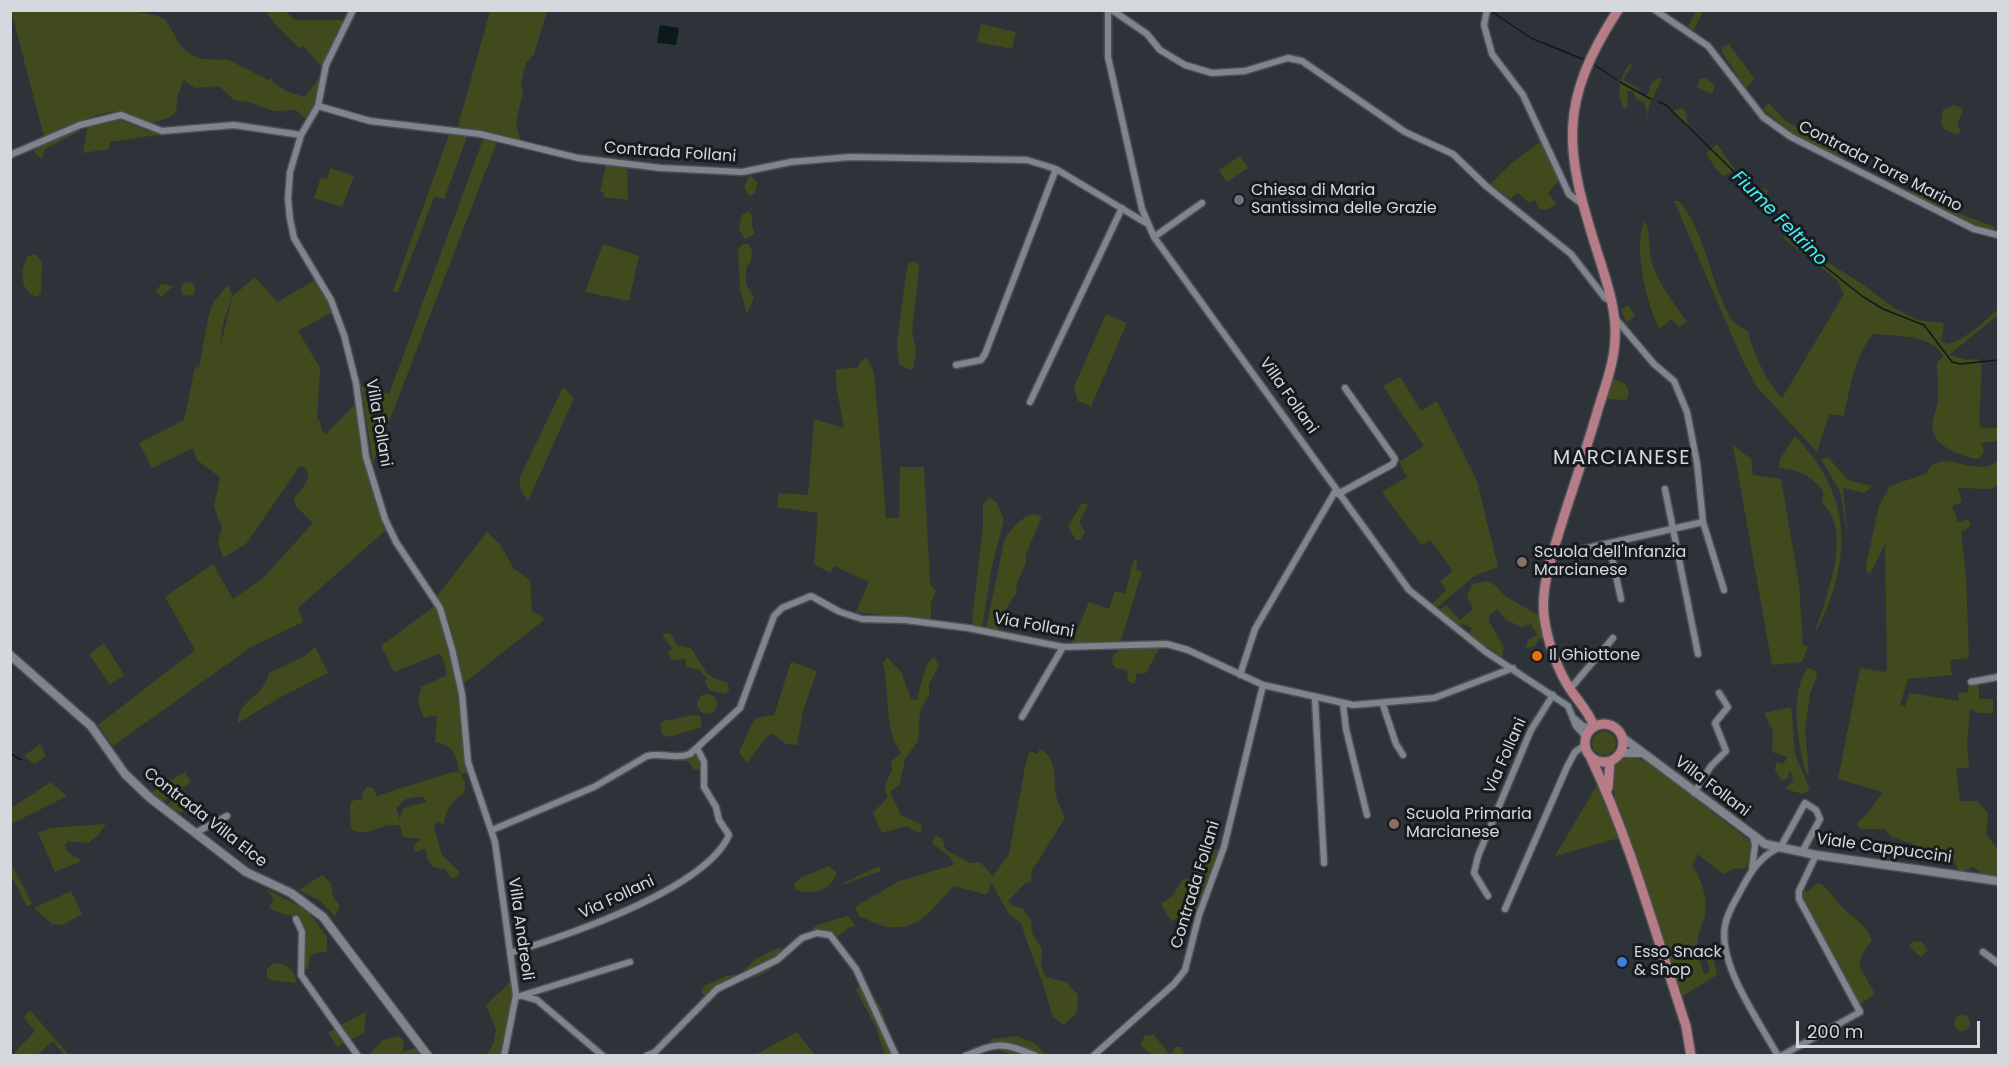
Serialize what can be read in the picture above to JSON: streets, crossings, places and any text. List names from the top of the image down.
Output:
{
  "streets": {
    "main road": ["Villa Follani", "Contrada Villa Elce", "Viale Cappuccini"],
    "street": [
      "Contrada Follani",
      "Contrada Torre Marino",
      "Via Follani",
      "Villa Andreoli"
    ]
  },
  "crossings": [
    ["Contrada Follani", "Villa Follani"],
    ["Contrada Follani", "Via Follani"],
    ["Villa Follani", "Via Follani"],
    ["Villa Follani", "Viale Cappuccini"],
    ["Villa Follani", "Villa Andreoli"],
    ["Via Follani", "Villa Andreoli"]
  ],
  "districts": ["MARCIANESE"],
  "water": ["Fiume Feltrino"],
  "places": [
    "Chiesa di Maria Santissima delle Grazie",
    "Scuola dell'Infanzia Marcianese",
    "Il Ghiottone",
    "Scuola Primaria Marcianese",
    "Esso Snack & Shop"
  ],
  "scale_bar": "200 m"
}
